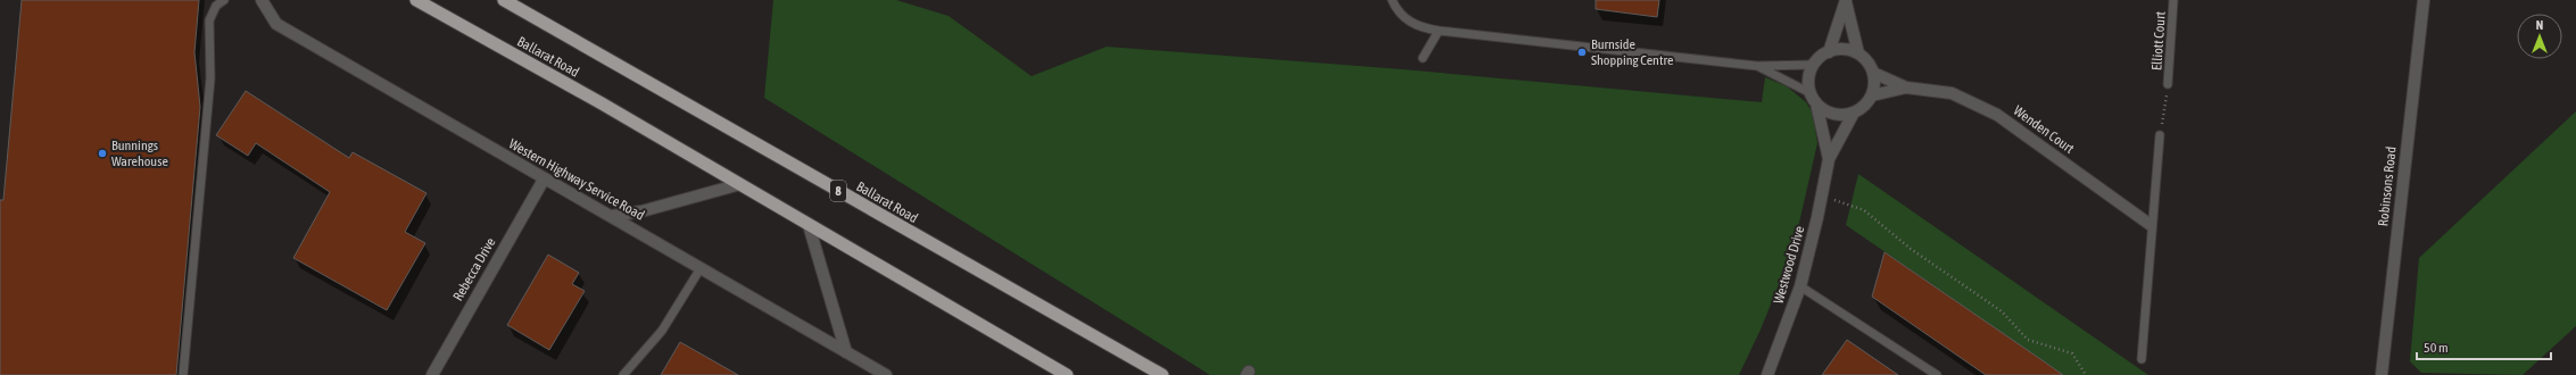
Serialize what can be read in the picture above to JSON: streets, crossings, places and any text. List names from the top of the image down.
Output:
{
  "streets": {
    "highway": ["Ballarat Road", "8"],
    "street": [
      "Wenden Court",
      "Western Highway Service Road",
      "Robinsons Road",
      "Westwood Drive",
      "Rebecca Drive"
    ],
    "lane": ["Elliott Court"]
  },
  "crossings": [
    ["Wenden Court", "Westwood Drive"],
    ["Western Highway Service Road", "Rebecca Drive"]
  ],
  "places": ["Burnside Shopping Centre", "Bunnings Warehouse"],
  "scale_bar": "50 m",
  "north": "top"
}
